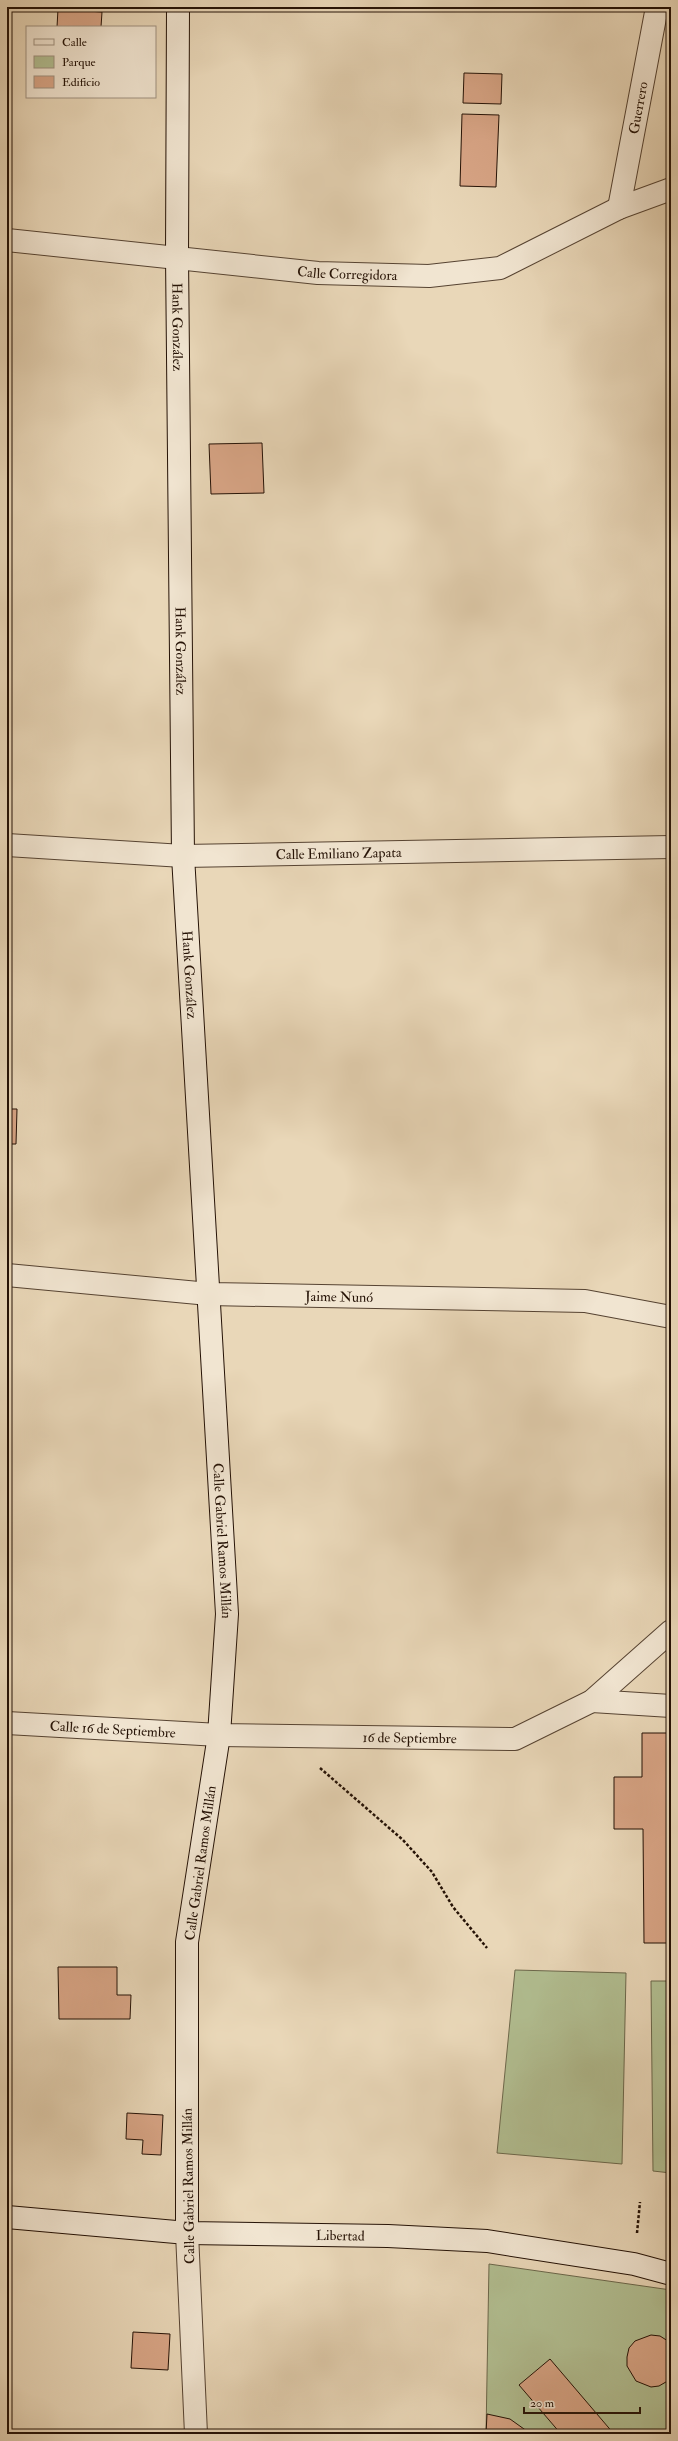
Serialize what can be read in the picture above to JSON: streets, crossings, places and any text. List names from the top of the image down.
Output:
{
  "streets": {
    "street": [
      "Guerrero",
      "Calle Corregidora",
      "Hank González",
      "Calle Emiliano Zapata",
      "Jaime Nunó",
      "Calle Gabriel Ramos Millán",
      "Calle 16 de Septiembre",
      "16 de Septiembre",
      "Libertad"
    ]
  },
  "crossings": [
    ["Guerrero", "Calle Corregidora"],
    ["Calle Corregidora", "Hank González"],
    ["Hank González", "Calle Emiliano Zapata"],
    ["Hank González", "Jaime Nunó"],
    ["Hank González", "Calle Gabriel Ramos Millán"],
    ["Jaime Nunó", "Calle Gabriel Ramos Millán"],
    ["Calle Gabriel Ramos Millán", "Calle 16 de Septiembre"],
    ["Calle Gabriel Ramos Millán", "16 de Septiembre"],
    ["Calle Gabriel Ramos Millán", "Libertad"],
    ["Calle 16 de Septiembre", "16 de Septiembre"]
  ],
  "legend": ["Calle", "Parque", "Edificio"],
  "scale_bar": "20 m"
}
